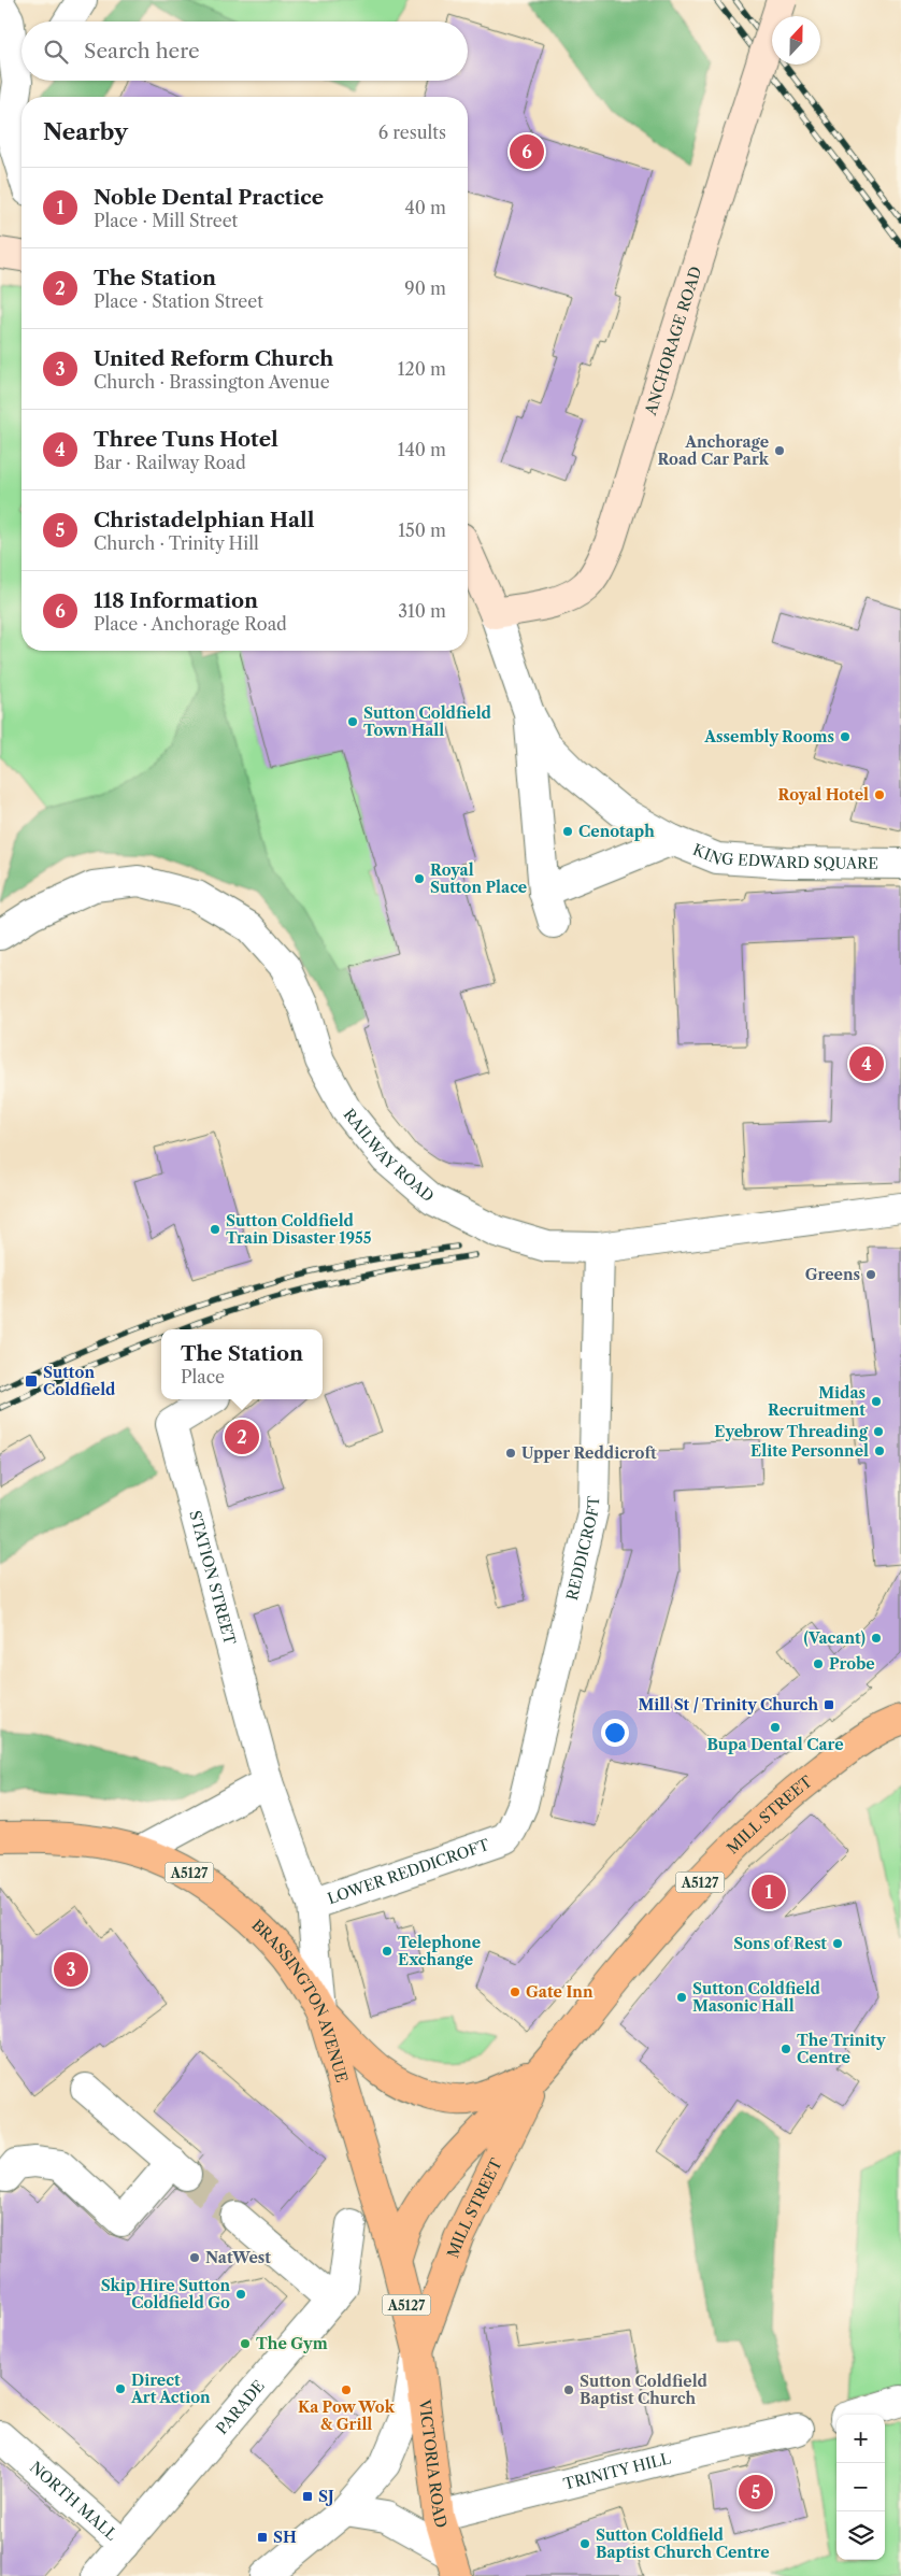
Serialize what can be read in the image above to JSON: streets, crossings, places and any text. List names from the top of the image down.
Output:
{
  "streets": {
    "main road": [
      "MILL STREET",
      "A5127",
      "BRASSINGTON AVENUE",
      "VICTORIA ROAD"
    ],
    "street": [
      "ANCHORAGE ROAD",
      "KING EDWARD SQUARE",
      "RAILWAY ROAD",
      "REDDICROFT",
      "STATION STREET",
      "LOWER REDDICROFT",
      "PARADE",
      "TRINITY HILL",
      "NORTH MALL"
    ]
  },
  "crossings": [
    ["ANCHORAGE ROAD", "KING EDWARD SQUARE"],
    ["RAILWAY ROAD", "REDDICROFT"],
    ["REDDICROFT", "LOWER REDDICROFT"],
    ["STATION STREET", "MILL STREET"],
    ["STATION STREET", "LOWER REDDICROFT"],
    ["STATION STREET", "BRASSINGTON AVENUE"],
    ["MILL STREET", "BRASSINGTON AVENUE"],
    ["MILL STREET", "VICTORIA ROAD"],
    ["BRASSINGTON AVENUE", "VICTORIA ROAD"],
    ["PARADE", "NORTH MALL"],
    ["VICTORIA ROAD", "TRINITY HILL"]
  ],
  "places": {
    "other": [
      "Anchorage Road Car Park",
      "Sutton Coldfield Town Hall",
      "Assembly Rooms",
      "Royal Hotel",
      "Cenotaph",
      "Royal Sutton Place",
      "Sutton Coldfield Train Disaster 1955",
      "Greens",
      "Midas Recruitment",
      "Eyebrow Threading",
      "Elite Personnel",
      "Upper Reddicroft",
      "(Vacant)",
      "Probe",
      "Bupa Dental Care",
      "Sons of Rest",
      "Telephone Exchange",
      "Gate Inn",
      "Sutton Coldfield Masonic Hall",
      "The Trinity Centre",
      "NatWest",
      "Skip Hire Sutton Coldfield Go",
      "The Gym",
      "Direct Art Action",
      "Ka Pow Wok & Grill",
      "Sutton Coldfield Baptist Church",
      "Sutton Coldfield Baptist Church Centre"
    ],
    "transit": [
      "Sutton Coldfield",
      "Mill St / Trinity Church",
      "SJ",
      "SH"
    ]
  },
  "north": "top",
  "page": {
    "search": "Search here",
    "heading": ["Nearby", "6 results"],
    "pins": [
      "6",
      "4",
      "2",
      "1",
      "3",
      "5"
    ],
    "list": [
      {
        "mark": "1",
        "name": "Noble Dental Practice",
        "note": "Place · Mill Street",
        "value": "40 m"
      },
      {
        "mark": "2",
        "name": "The Station",
        "note": "Place · Station Street",
        "value": "90 m"
      },
      {
        "mark": "3",
        "name": "United Reform Church",
        "note": "Church · Brassington Avenue",
        "value": "120 m"
      },
      {
        "mark": "4",
        "name": "Three Tuns Hotel",
        "note": "Bar · Railway Road",
        "value": "140 m"
      },
      {
        "mark": "5",
        "name": "Christadelphian Hall",
        "note": "Church · Trinity Hill",
        "value": "150 m"
      },
      {
        "mark": "6",
        "name": "118 Information",
        "note": "Place · Anchorage Road",
        "value": "310 m"
      }
    ],
    "popup": ["The Station", "Place"],
    "map_buttons": ["+", "−"]
  }
}
